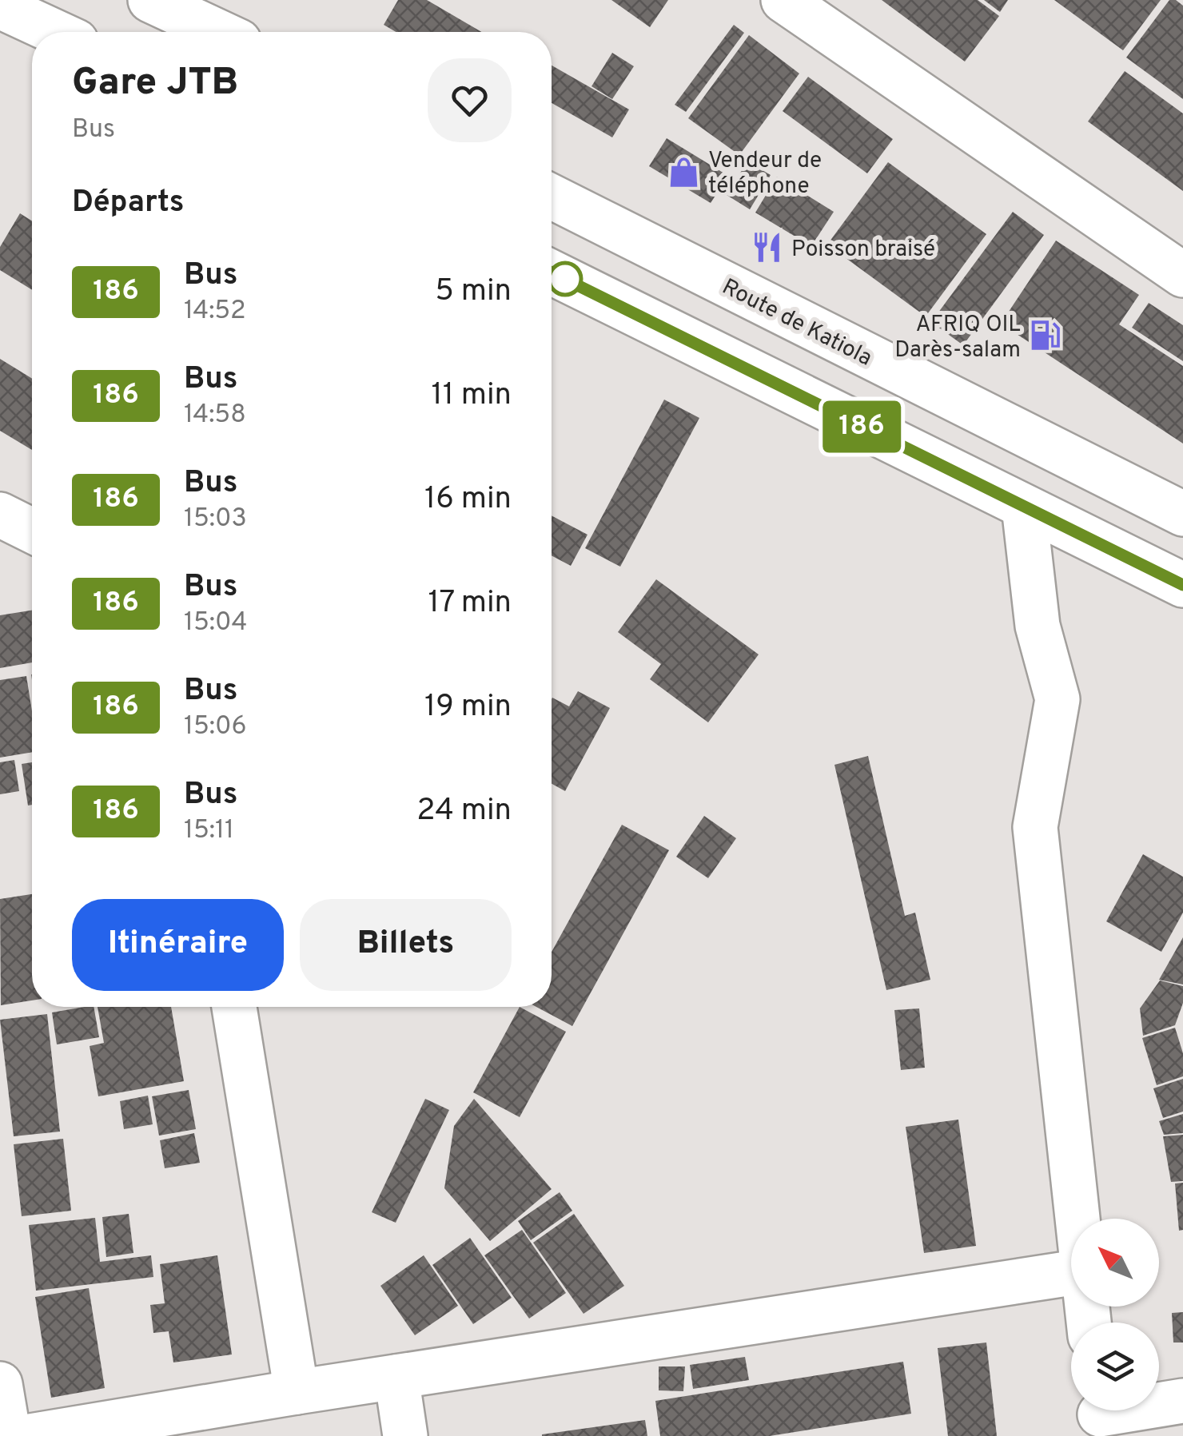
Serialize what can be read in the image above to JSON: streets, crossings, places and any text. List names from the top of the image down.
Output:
{
  "streets": {
    "main road": ["Route de Katiola"]
  },
  "places": {
    "shop": ["Vendeur de téléphone"],
    "restaurant": ["Poisson braisé"],
    "fuel station": ["AFRIQ OIL Darès-salam"]
  },
  "lines": ["bus line 186"],
  "north": "top left",
  "page": {
    "on_map": "186",
    "heading": [
      ["Gare JTB", "Bus"],
      "Départs"
    ],
    "list": [
      {
        "mark": "186",
        "name": "Bus",
        "note": "14:52",
        "value": "5 min"
      },
      {
        "mark": "186",
        "name": "Bus",
        "note": "14:58",
        "value": "11 min"
      },
      {
        "mark": "186",
        "name": "Bus",
        "note": "15:03",
        "value": "16 min"
      },
      {
        "mark": "186",
        "name": "Bus",
        "note": "15:04",
        "value": "17 min"
      },
      {
        "mark": "186",
        "name": "Bus",
        "note": "15:06",
        "value": "19 min"
      },
      {
        "mark": "186",
        "name": "Bus",
        "note": "15:11",
        "value": "24 min"
      }
    ],
    "buttons": ["Itinéraire", "Billets"]
  }
}
